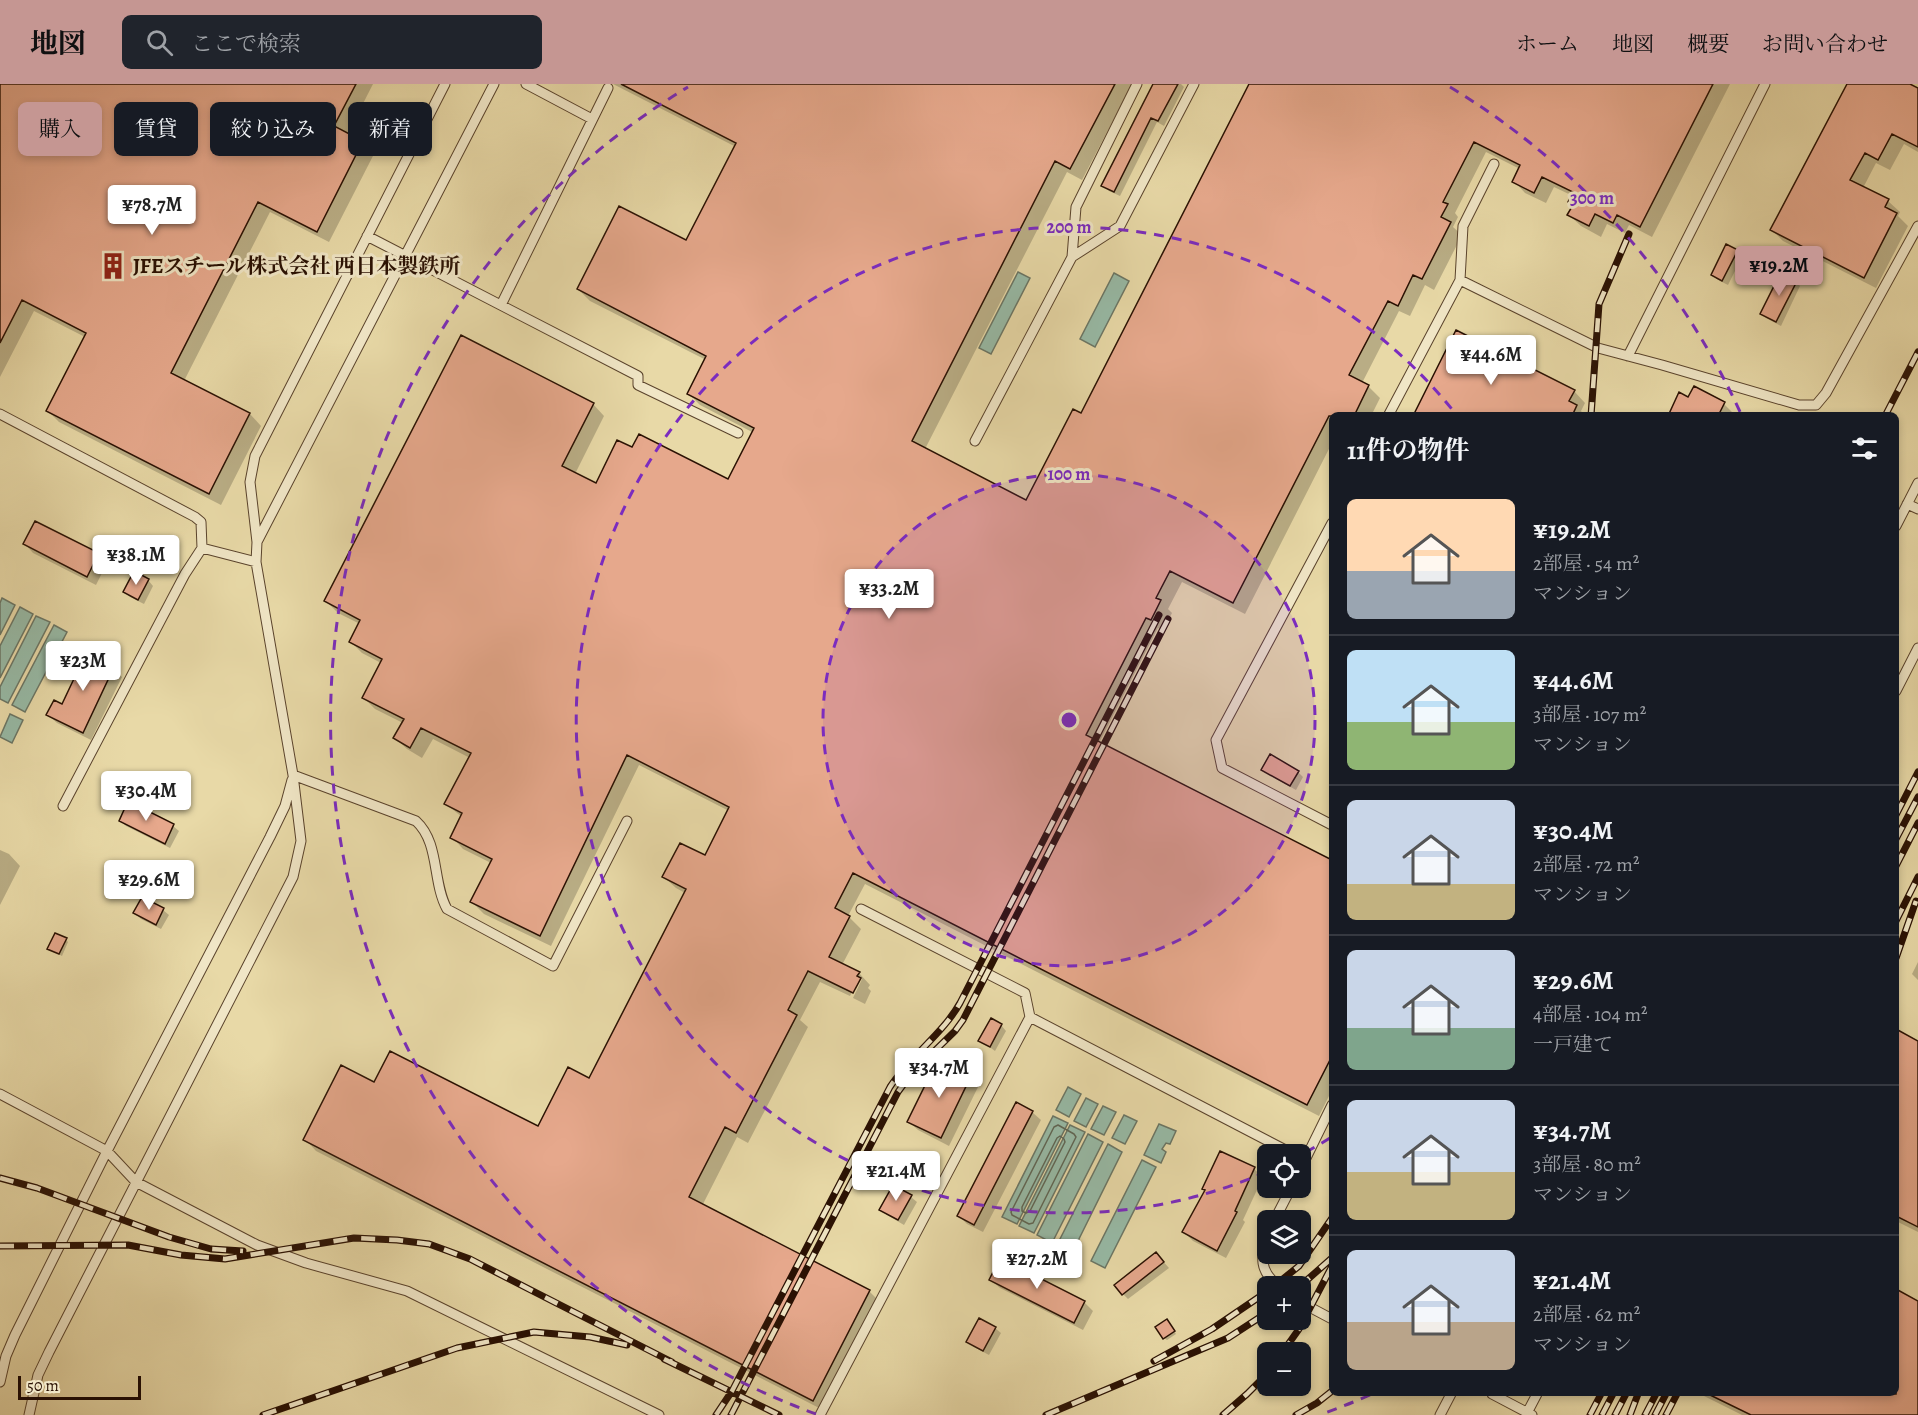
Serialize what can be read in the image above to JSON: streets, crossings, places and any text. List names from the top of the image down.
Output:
{
  "places": {
    "building": ["JFEスチール株式会社 西日本製鉄所"]
  },
  "scale_bar": "50 m",
  "page": {
    "header": "地図",
    "search": "ここで検索",
    "nav": [
      "ホーム",
      "地図",
      "概要",
      "お問い合わせ"
    ],
    "chip": [
      "購入",
      "賃貸",
      "絞り込み",
      "新着"
    ],
    "price": [
      "¥78.7M",
      "¥19.2M",
      "¥44.6M",
      "¥38.1M",
      "¥33.2M",
      "¥23M",
      "¥30.4M",
      "¥29.6M",
      "¥34.7M",
      "¥21.4M",
      "¥27.2M"
    ],
    "heading": "11件の物件",
    "list": [
      {
        "name": "¥19.2M",
        "note": "2部屋 · 54 m² · マンション"
      },
      {
        "name": "¥44.6M",
        "note": "3部屋 · 107 m² · マンション"
      },
      {
        "name": "¥30.4M",
        "note": "2部屋 · 72 m² · マンション"
      },
      {
        "name": "¥29.6M",
        "note": "4部屋 · 104 m² · 一戸建て"
      },
      {
        "name": "¥34.7M",
        "note": "3部屋 · 80 m² · マンション"
      },
      {
        "name": "¥21.4M",
        "note": "2部屋 · 62 m² · マンション"
      }
    ],
    "map_buttons": ["+", "−"],
    "scale": "50 m"
  },
  "rings": ["300 m", "200 m", "100 m"]
}
